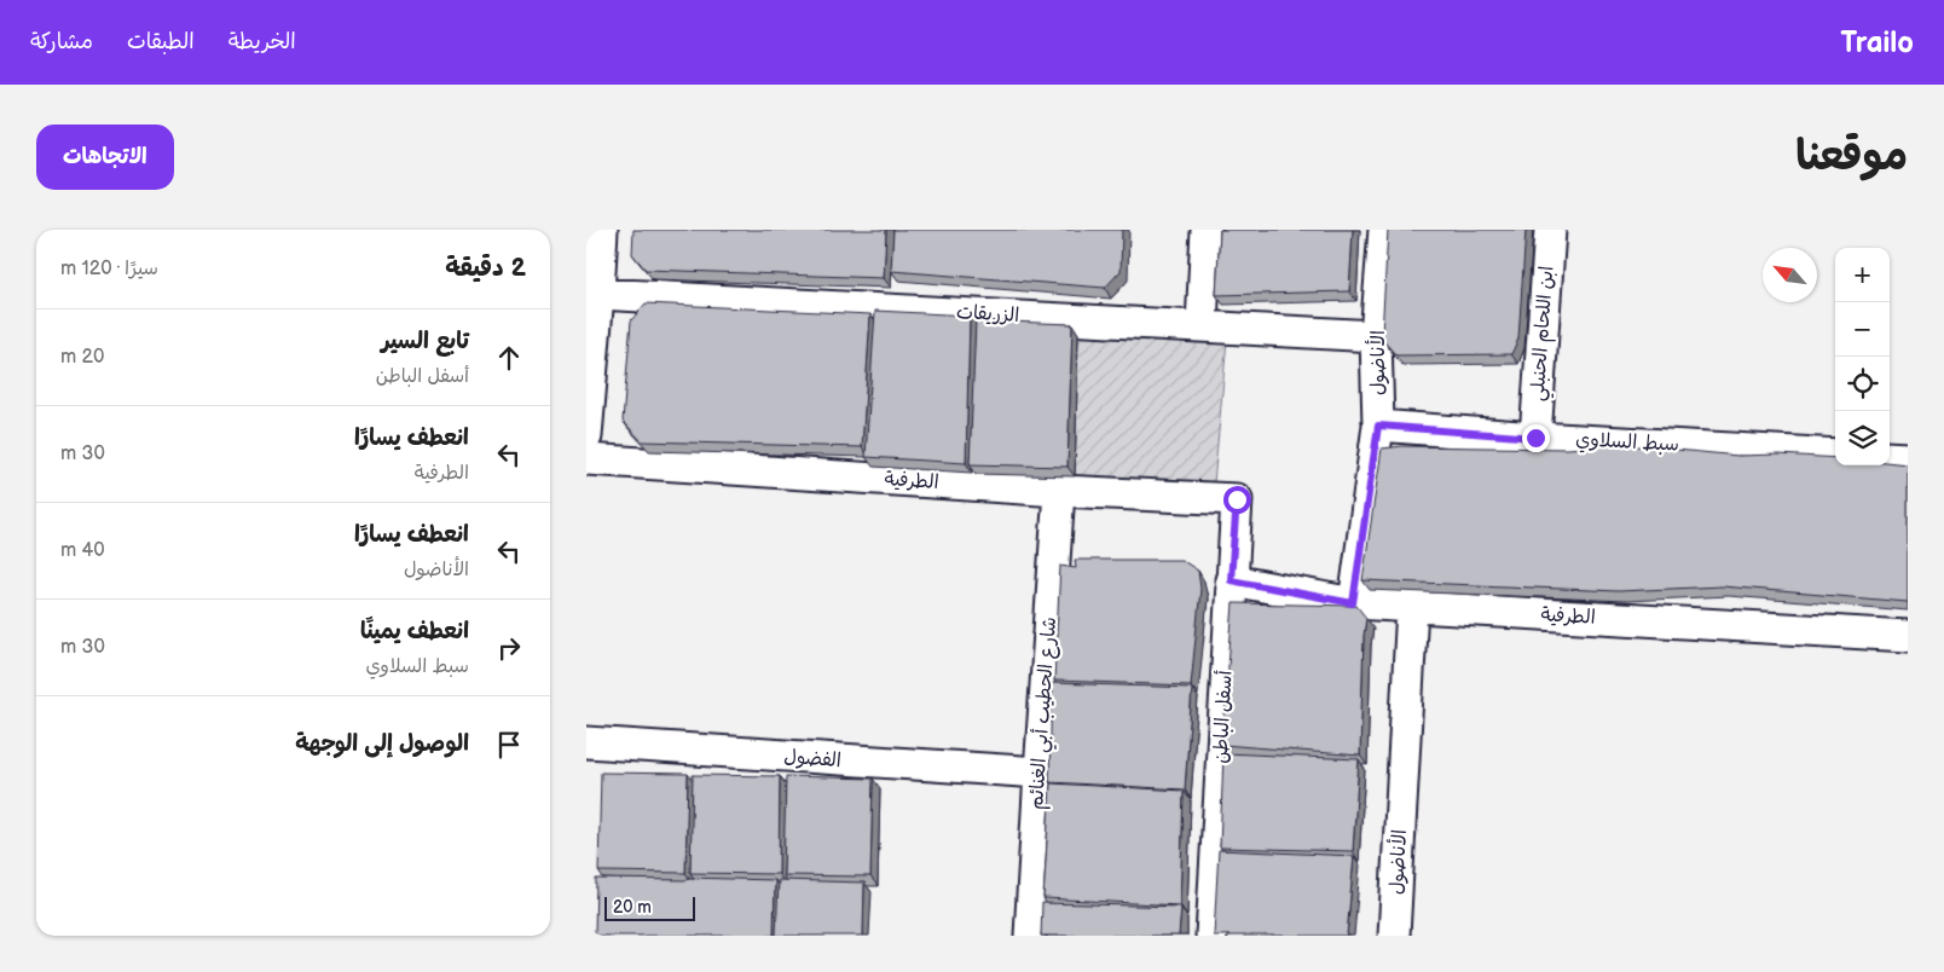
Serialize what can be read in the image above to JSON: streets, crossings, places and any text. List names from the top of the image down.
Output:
{
  "streets": {
    "street": [
      "الزريقات",
      "ابن اللحام الحنبلي",
      "الأناضول",
      "سبط السلاوي",
      "الطرفية",
      "شارع الحطيب أبي الغنائم",
      "أسفل الباطن",
      "الفضول"
    ]
  },
  "crossings": [
    ["الزريقات", "الأناضول"],
    ["ابن اللحام الحنبلي", "سبط السلاوي"],
    ["الأناضول", "سبط السلاوي"],
    ["الأناضول", "الطرفية"],
    ["الطرفية", "شارع الحطيب أبي الغنائم"],
    ["الطرفية", "أسفل الباطن"],
    ["شارع الحطيب أبي الغنائم", "الفضول"]
  ],
  "scale_bar": "20 m",
  "north": "top left",
  "page": {
    "header": "Trailo",
    "nav": ["الخريطة", "الطبقات", "مشاركة"],
    "title": "موقعنا",
    "buttons": "الاتجاهات",
    "heading": ["2 دقيقة", "سيرًا · 120 m"],
    "map_buttons": ["+", "−"],
    "list": [
      ["تابع السير", "أسفل الباطن", "20 m"],
      ["انعطف يسارًا", "الطرفية", "30 m"],
      ["انعطف يسارًا", "الأناضول", "40 m"],
      ["انعطف يمينًا", "سبط السلاوي", "30 m"],
      "الوصول إلى الوجهة"
    ],
    "scale": "20 m"
  }
}
